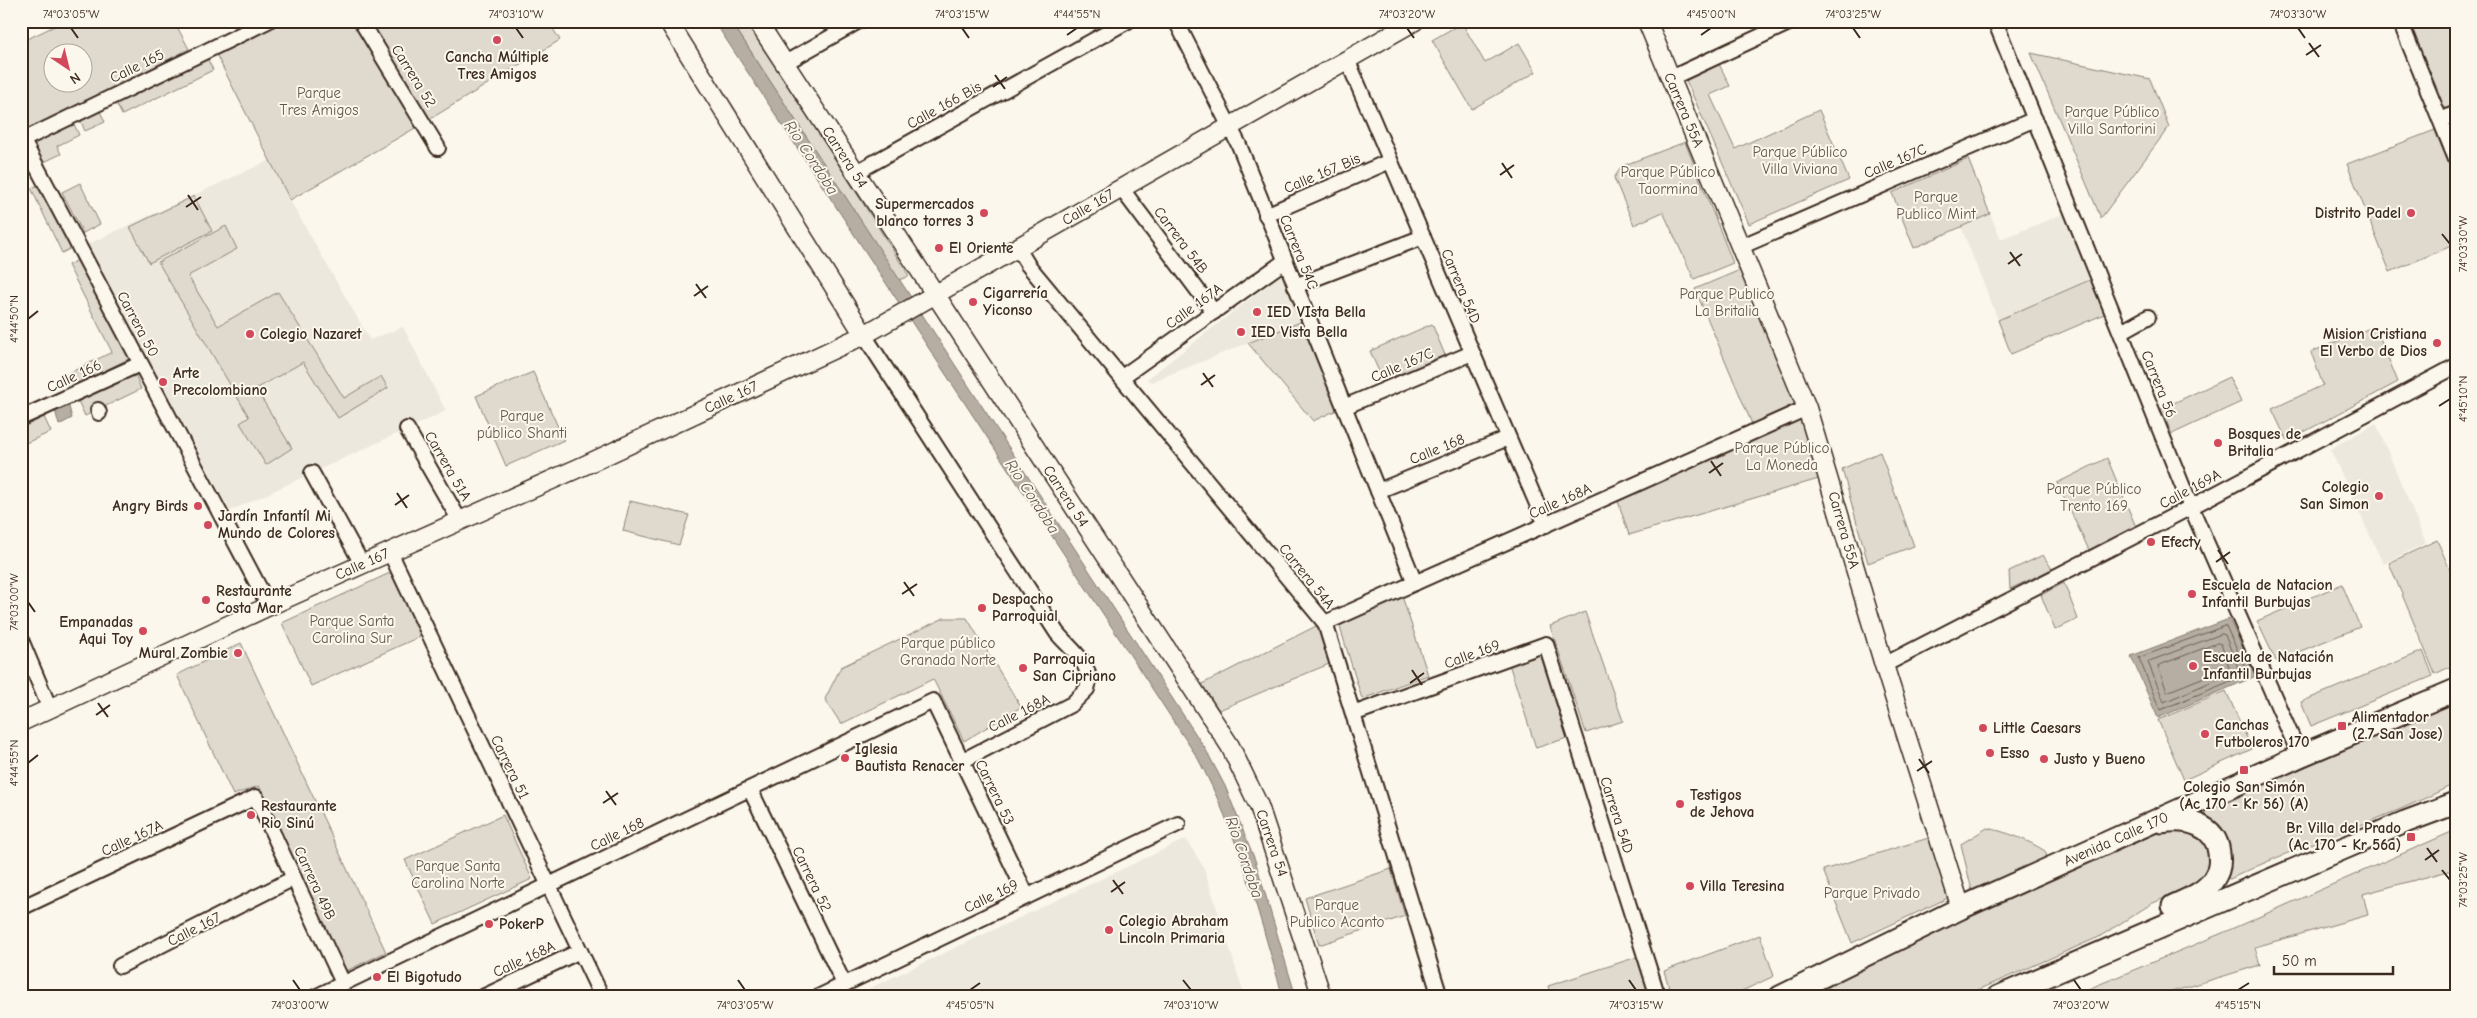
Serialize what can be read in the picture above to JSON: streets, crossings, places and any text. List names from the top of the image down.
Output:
{
  "streets": {
    "main road": ["Avenida Calle 170"],
    "street": [
      "Calle 165",
      "Carrera 52",
      "Calle 166 Bis",
      "Carrera 55A",
      "Carrera 54",
      "Calle 167C",
      "Calle 167 Bis",
      "Calle 167",
      "Carrera 54B",
      "Carrera 54C",
      "Carrera 54D",
      "Calle 167A",
      "Carrera 50",
      "Calle 166",
      "Carrera 56",
      "Calle 168",
      "Carrera 51A",
      "Calle 169A",
      "Calle 168A",
      "Carrera 54A",
      "Calle 169",
      "Carrera 51",
      "Carrera 53",
      "Carrera 49B"
    ]
  },
  "crossings": [
    ["Calle 165", "Carrera 50"],
    ["Carrera 52", "Calle 168"],
    ["Carrera 52", "Calle 169"],
    ["Calle 166 Bis", "Carrera 54"],
    ["Carrera 55A", "Calle 167C"],
    ["Carrera 55A", "Calle 169A"],
    ["Carrera 55A", "Calle 168A"],
    ["Carrera 55A", "Avenida Calle 170"],
    ["Carrera 54", "Calle 167"],
    ["Calle 167C", "Carrera 54C"],
    ["Calle 167C", "Carrera 54D"],
    ["Calle 167C", "Carrera 56"],
    ["Calle 167 Bis", "Carrera 54C"],
    ["Calle 167 Bis", "Carrera 54D"],
    ["Calle 167", "Carrera 54B"],
    ["Calle 167", "Carrera 54C"],
    ["Calle 167", "Carrera 54D"],
    ["Calle 167", "Carrera 50"],
    ["Calle 167", "Carrera 51A"],
    ["Calle 167", "Calle 168A"],
    ["Calle 167", "Carrera 54A"],
    ["Calle 167", "Carrera 51"],
    ["Calle 167", "Carrera 49B"],
    ["Carrera 54B", "Calle 167A"],
    ["Carrera 54C", "Calle 167A"],
    ["Carrera 54C", "Calle 168"],
    ["Carrera 54C", "Calle 168A"],
    ["Carrera 54D", "Calle 168"],
    ["Carrera 54D", "Calle 168A"],
    ["Carrera 54D", "Calle 169"],
    ["Calle 167A", "Carrera 54A"],
    ["Calle 167A", "Carrera 49B"],
    ["Carrera 50", "Calle 166"],
    ["Carrera 56", "Calle 169A"],
    ["Carrera 56", "Avenida Calle 170"],
    ["Calle 168", "Carrera 51"],
    ["Calle 168", "Carrera 53"],
    ["Calle 168", "Carrera 49B"],
    ["Calle 168A", "Carrera 54A"],
    ["Calle 168A", "Carrera 51"],
    ["Calle 168A", "Carrera 53"],
    ["Carrera 54A", "Calle 169"],
    ["Calle 169", "Carrera 53"]
  ],
  "water": ["Rio Cordoba"],
  "parks": [
    "Parque Tres Amigos",
    "Parque Público Villa Santorini",
    "Parque Público Villa Viviana",
    "Parque Público Taormina",
    "Parque Publico Mint",
    "Parque Publico La Britalia",
    "Parque público Shanti",
    "Parque Público La Moneda",
    "Parque Público Trento 169",
    "Parque Santa Carolina Sur",
    "Parque público Granada Norte",
    "Parque Santa Carolina Norte",
    "Parque Privado",
    "Parque Publico Acanto"
  ],
  "places": {
    "other": [
      "Cancha Múltiple Tres Amigos",
      "Supermercados blanco torres 3",
      "Distrito Padel",
      "El Oriente",
      "Cigarrería Yiconso",
      "IED VIsta Bella",
      "IED Vista Bella",
      "Colegio Nazaret",
      "Mision Cristiana El Verbo de Dios",
      "Arte Precolombiano",
      "Bosques de Britalia",
      "Colegio San Simon",
      "Angry Birds",
      "Jardín Infantíl Mi Mundo de Colores",
      "Efecty",
      "Escuela de Natacion Infantil Burbujas",
      "Restaurante Costa Mar",
      "Despacho Parroquial",
      "Empanadas Aqui Toy",
      "Mural Zombie",
      "Escuela de Natación Infantil Burbujas",
      "Parroquia San Cipriano",
      "Little Caesars",
      "Canchas Futboleros 170",
      "Esso",
      "Iglesia Bautista Renacer",
      "Justo y Bueno",
      "Testigos de Jehova",
      "Restaurante Rio Sinú",
      "Villa Teresina",
      "PokerP",
      "Colegio Abraham Lincoln Primaria",
      "El Bigotudo"
    ],
    "transit": ["Alimentador (2.7 San Jose)", "Colegio San Simón (Ac 170 - Kr 56) (A)", "Br. Villa del Prado (Ac 170 - Kr 56a)"]
  },
  "scale_bar": "50 m",
  "north": "bottom right",
  "coordinates": [
    "74°03'05\"W",
    "74°03'10\"W",
    "74°03'15\"W",
    "4°44'55\"N",
    "74°03'20\"W",
    "4°45'00\"N",
    "74°03'25\"W",
    "74°03'30\"W",
    "4°44'50\"N",
    "4°45'10\"N",
    "74°03'00\"W",
    "4°45'05\"N",
    "4°45'15\"N"
  ]
}
